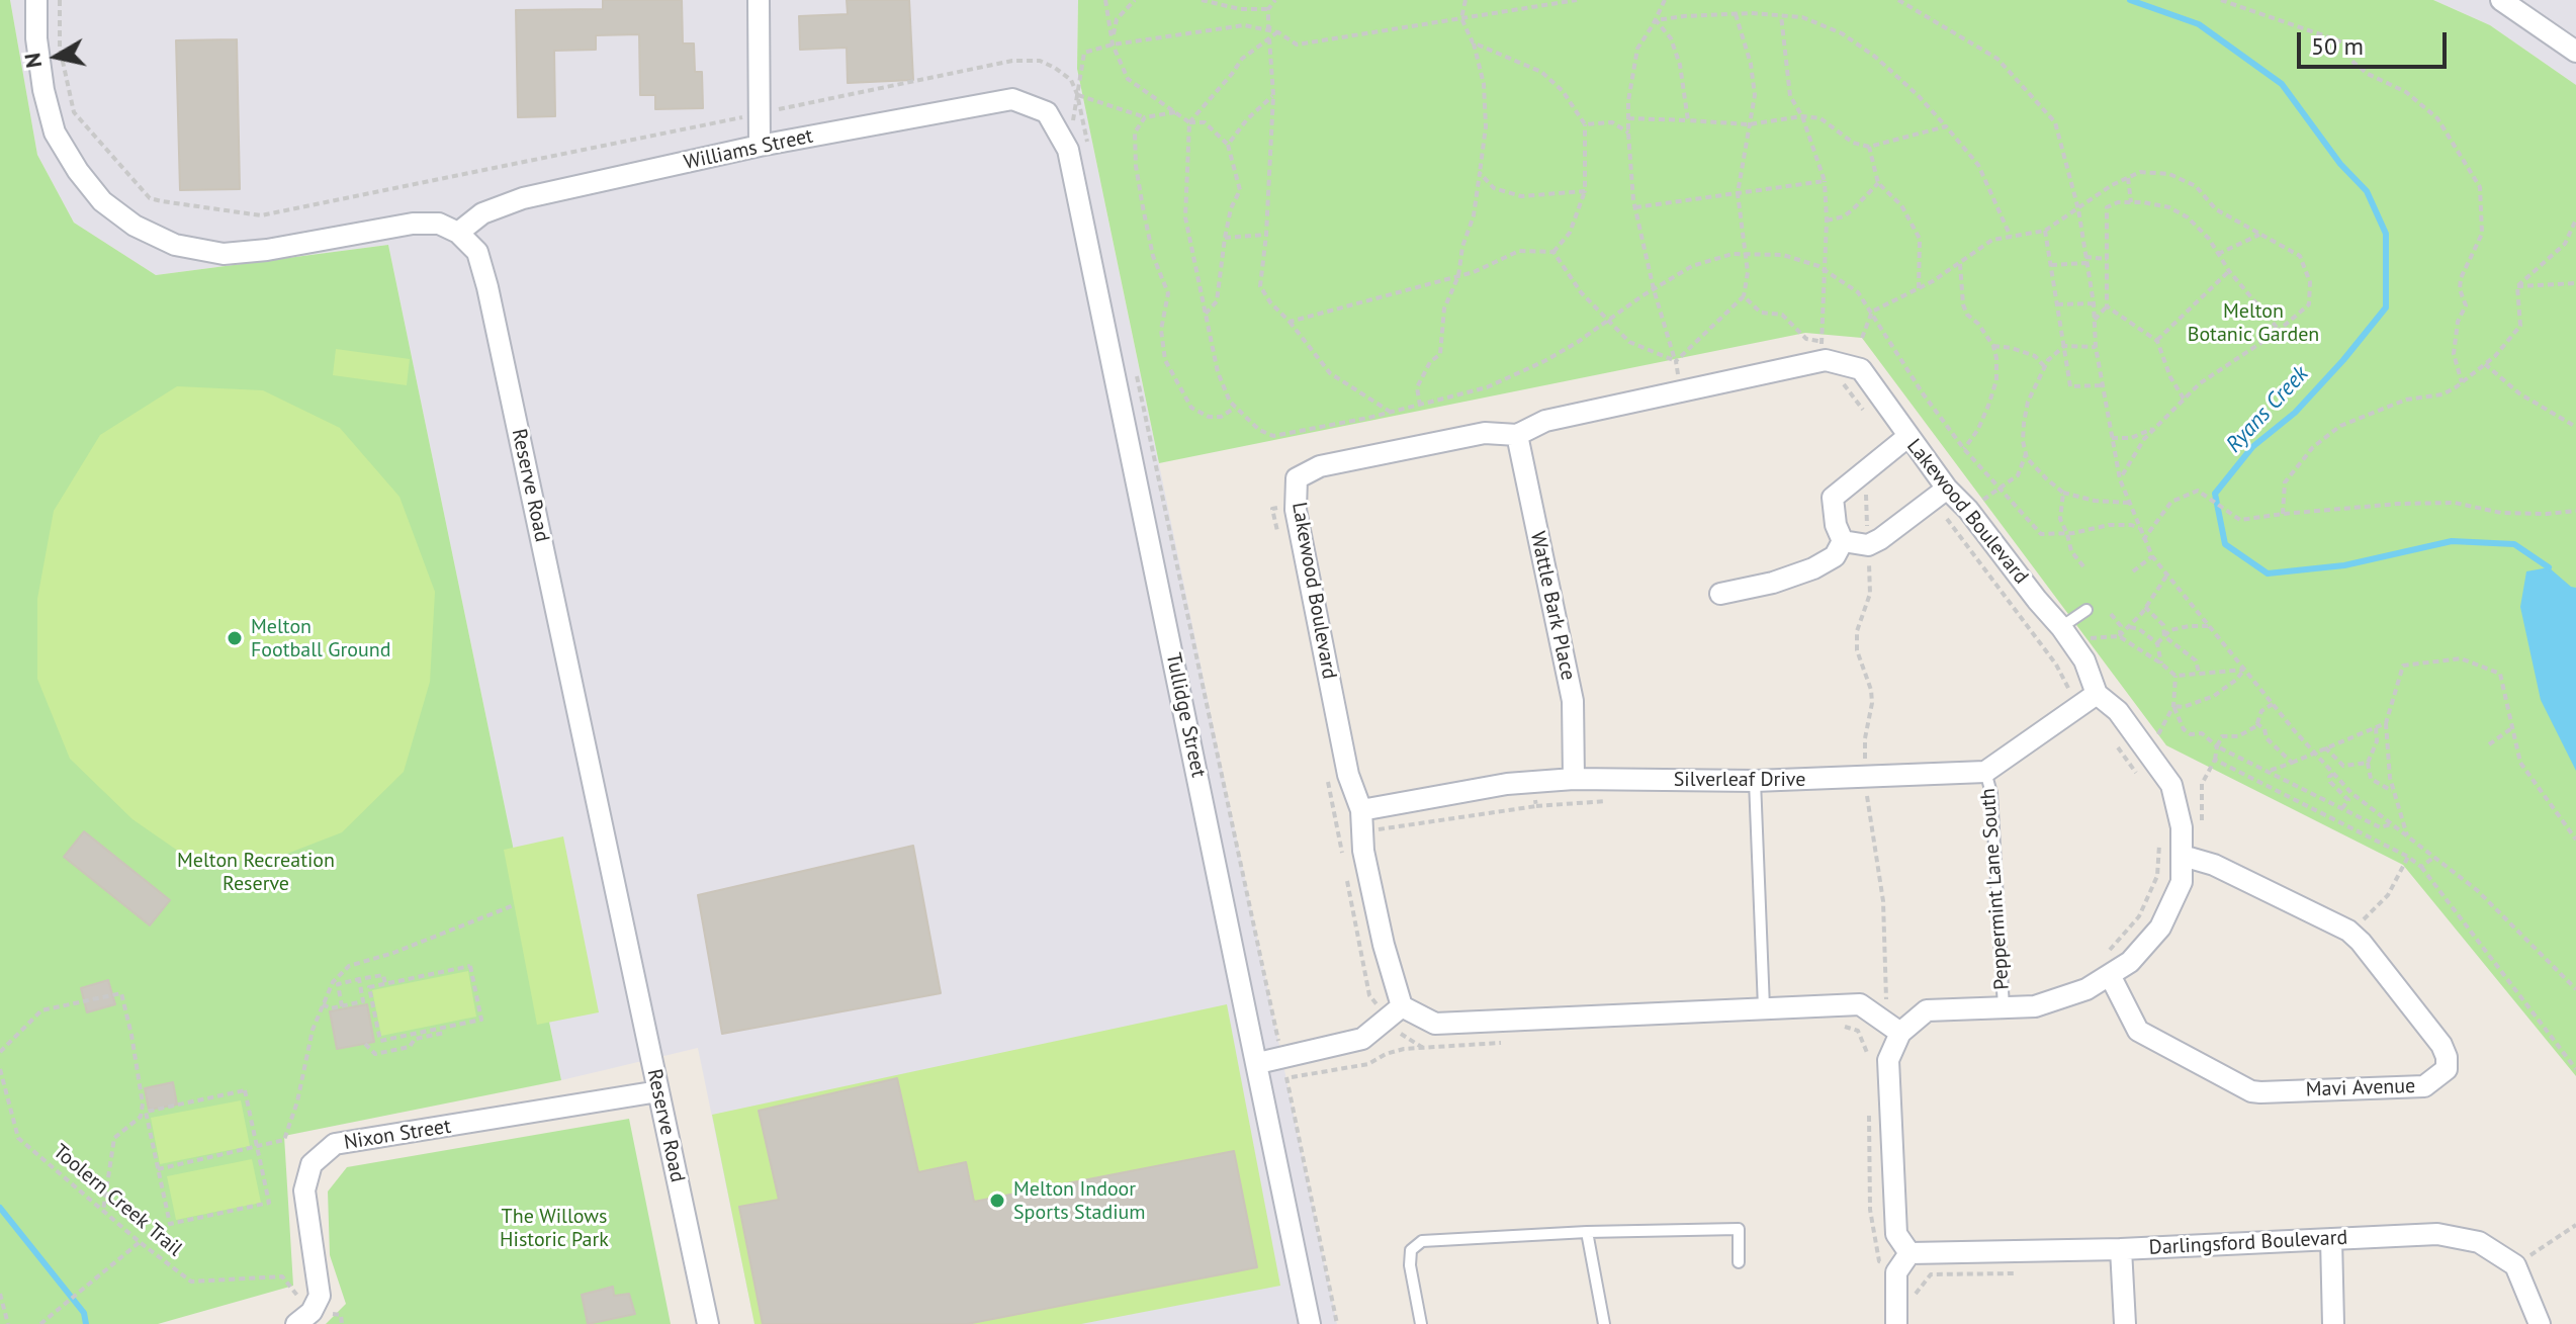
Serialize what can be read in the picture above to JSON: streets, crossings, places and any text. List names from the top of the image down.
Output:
{
  "streets": {
    "street": [
      "Williams Street",
      "Reserve Road",
      "Lakewood Boulevard",
      "Wattle Bark Place",
      "Tullidge Street",
      "Silverleaf Drive",
      "Mavi Avenue",
      "Nixon Street",
      "Darlingsford Boulevard"
    ],
    "lane": ["Peppermint Lane South"],
    "path": ["Toolern Creek Trail"]
  },
  "crossings": [
    ["Williams Street", "Reserve Road"],
    ["Williams Street", "Tullidge Street"],
    ["Reserve Road", "Nixon Street"],
    ["Lakewood Boulevard", "Wattle Bark Place"],
    ["Lakewood Boulevard", "Silverleaf Drive"],
    ["Lakewood Boulevard", "Peppermint Lane South"],
    ["Lakewood Boulevard", "Mavi Avenue"],
    ["Wattle Bark Place", "Silverleaf Drive"],
    ["Silverleaf Drive", "Peppermint Lane South"],
    ["Nixon Street", "Toolern Creek Trail"]
  ],
  "water": ["Ryans Creek"],
  "parks": ["Melton Botanic Garden", "Melton Recreation Reserve", "The Willows Historic Park"],
  "places": ["Melton Football Ground", "Melton Indoor Sports Stadium"],
  "scale_bar": "50 m",
  "north": "left"
}
